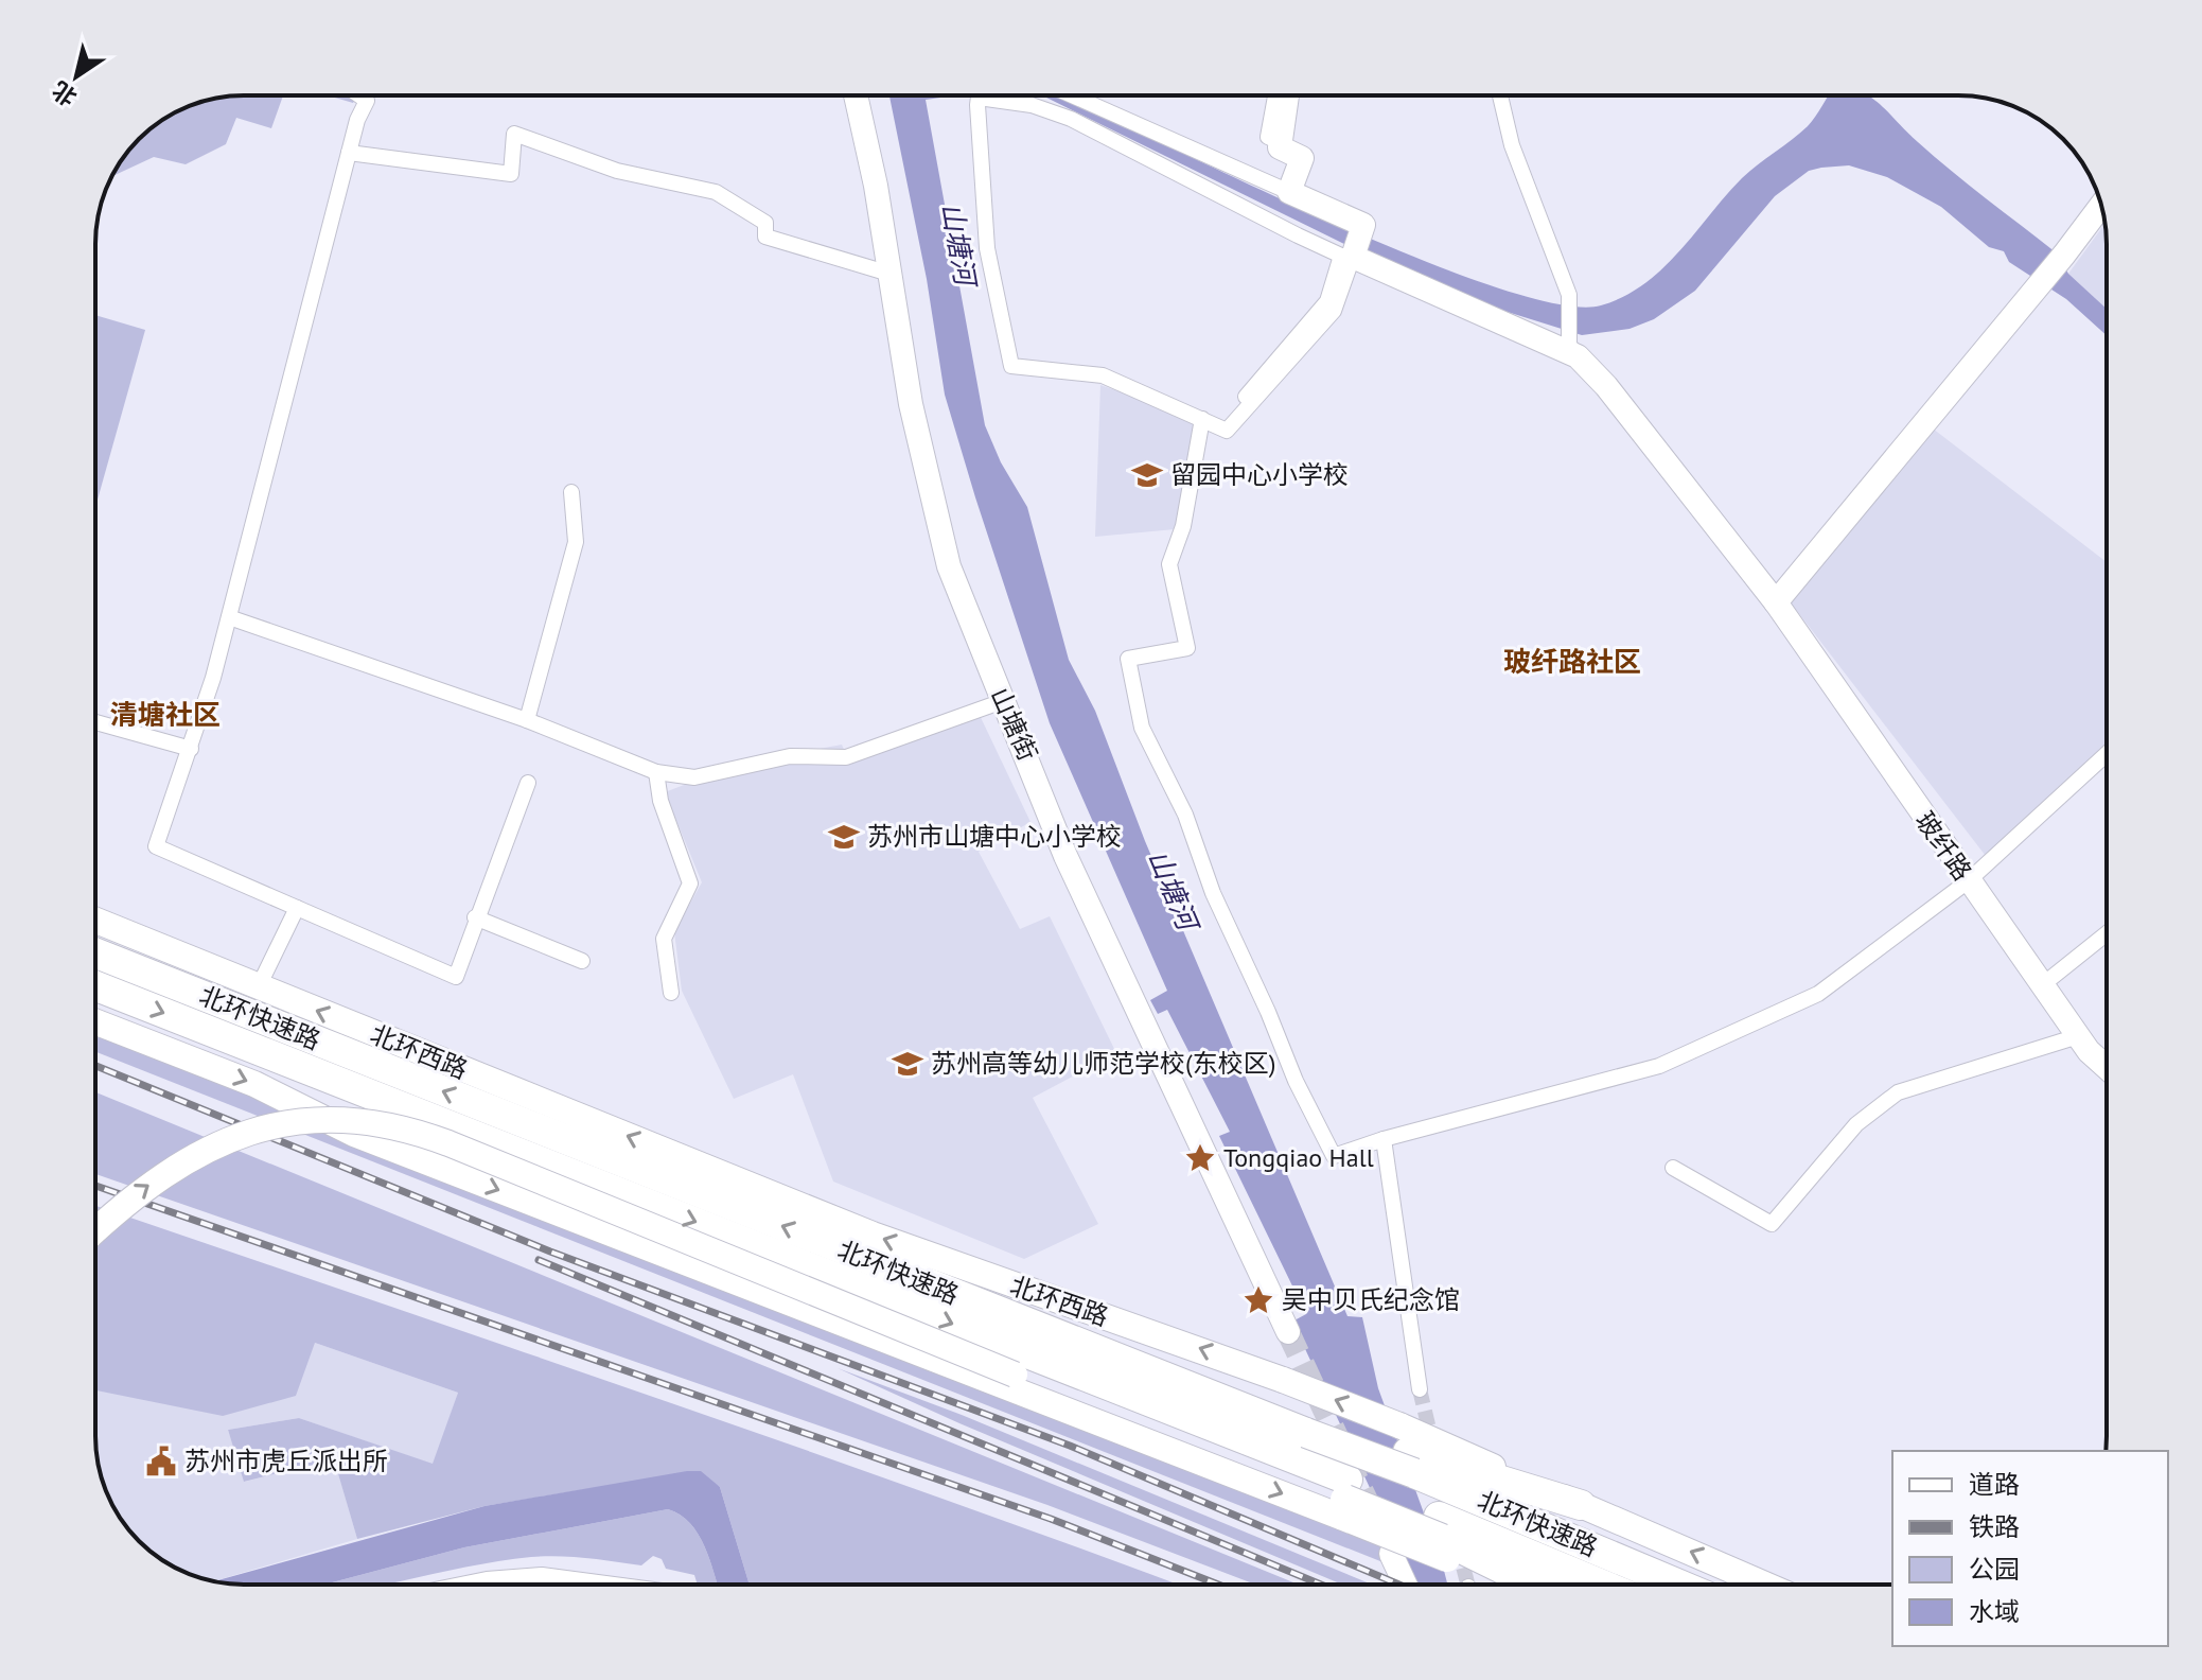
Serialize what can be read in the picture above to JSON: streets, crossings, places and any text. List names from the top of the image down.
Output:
{
  "streets": {
    "highway": ["北环快速路"],
    "main road": ["北环西路"],
    "street": ["山塘街", "玻纤路"]
  },
  "crossings": [
    ["北环快速路", "北环西路"]
  ],
  "districts": ["玻纤路社区", "清塘社区"],
  "water": ["山塘河"],
  "places": {
    "school or university": ["留园中心小学校", "苏州市山塘中心小学校", "苏州高等幼儿师范学校(东校区)"],
    "place": ["Tongqiao Hall", "吴中贝氏纪念馆"],
    "public building": ["苏州市虎丘派出所"]
  },
  "legend": [
    "道路",
    "铁路",
    "公园",
    "水域"
  ],
  "north": "bottom left"
}
